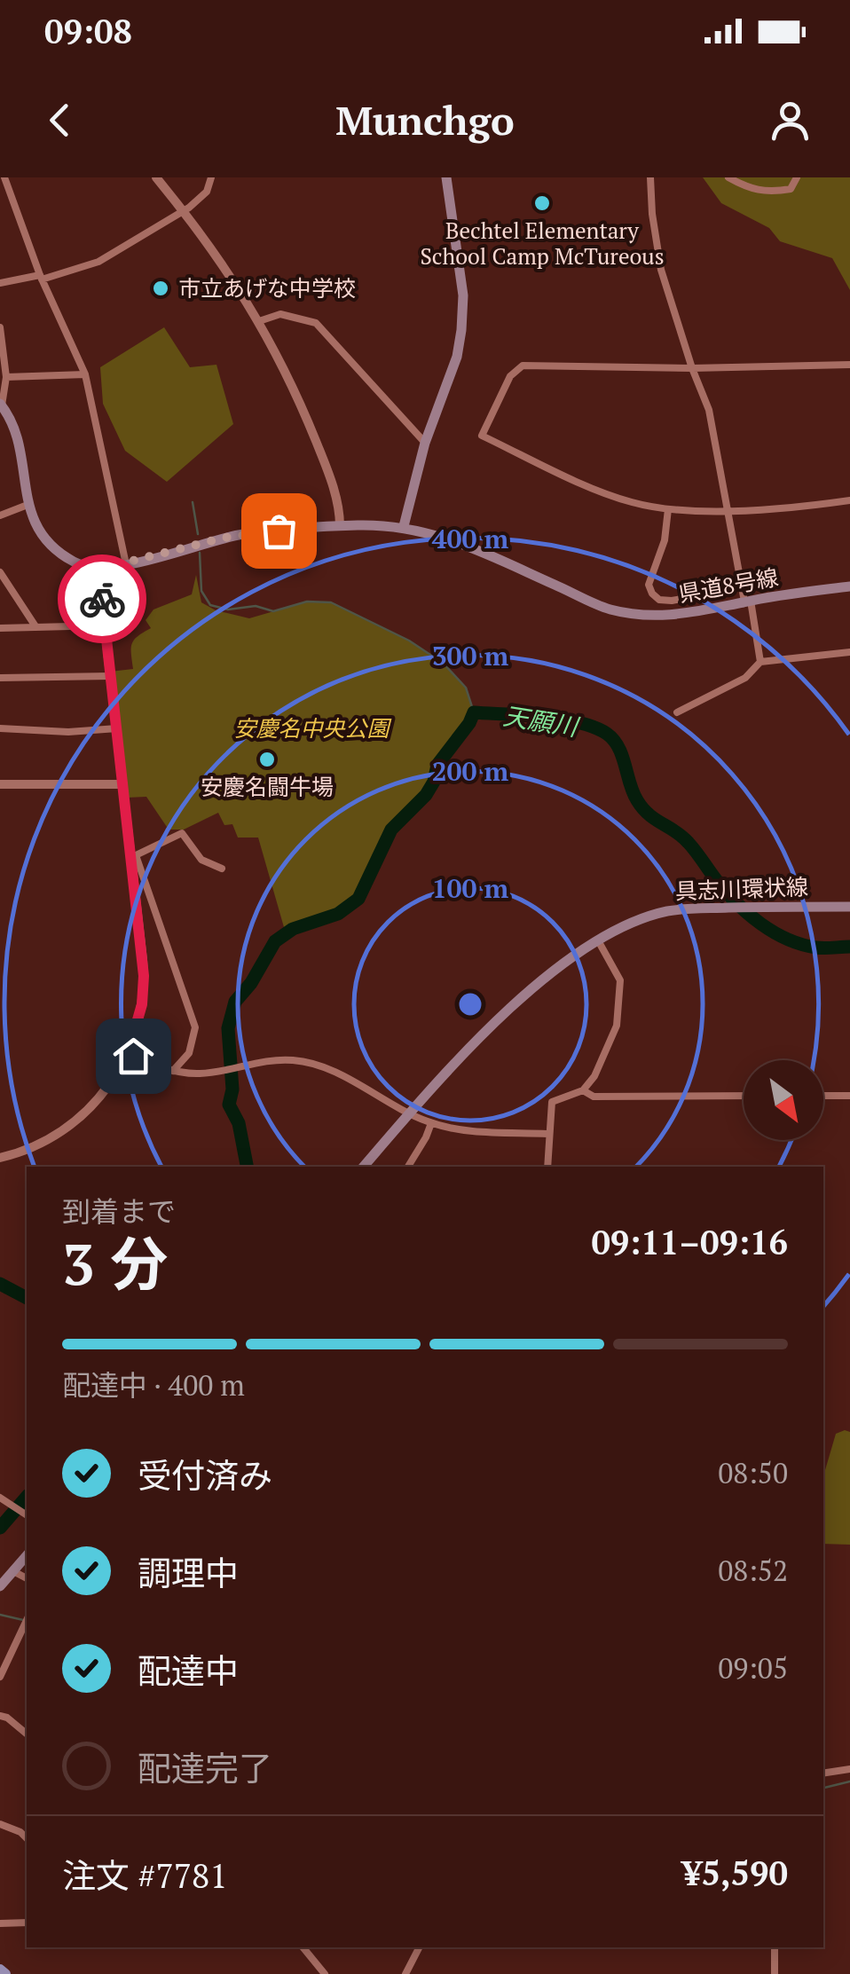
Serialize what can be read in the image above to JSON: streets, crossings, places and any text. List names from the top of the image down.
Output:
{
  "streets": {
    "main road": ["県道8号線", "具志川環状線"]
  },
  "water": ["天願川"],
  "parks": ["安慶名中央公園"],
  "places": ["Bechtel Elementary School Camp McTureous", "市立あげな中学校", "安慶名闘牛場"],
  "north": "bottom right",
  "page": {
    "status": "09:08",
    "header": "Munchgo",
    "heading": ["3 分", "到着まで", "09:11–09:16"],
    "panel": ["注文 #7781", "¥5,590"],
    "bar": "配達中 · 400 m",
    "list": [
      ["受付済み", "08:50"],
      ["調理中", "08:52"],
      ["配達中", "09:05"],
      "配達完了"
    ]
  },
  "rings": [
    "400 m",
    "300 m",
    "200 m",
    "100 m"
  ]
}
